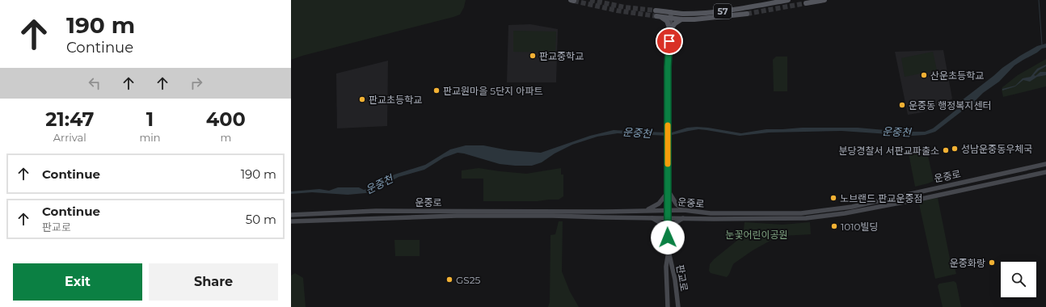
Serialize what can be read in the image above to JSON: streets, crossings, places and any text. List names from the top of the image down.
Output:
{
  "streets": {
    "main road": ["57", "운중로", "판교로"]
  },
  "crossings": [
    ["57", "판교로"],
    ["운중로", "판교로"]
  ],
  "water": ["운중천"],
  "parks": ["눈꽃어린이공원"],
  "places": [
    "판교중학교",
    "산운초등학교",
    "판교원마을 5단지 아파트",
    "판교초등학교",
    "운중동 행정복지센터",
    "성남운중동우체국",
    "분당경찰서 서판교파출소",
    "노브랜드 판교운중점",
    "1010빌딩",
    "운중화랑",
    "GS25"
  ],
  "page": {
    "turn": ["190 m", "Continue"],
    "eta": [
      "21:47",
      "Arrival",
      "1",
      "min",
      "400",
      "m"
    ],
    "list": [
      {
        "name": "Continue",
        "value": "190 m"
      },
      {
        "name": "Continue",
        "note": "판교로",
        "value": "50 m"
      }
    ],
    "buttons": ["Exit", "Share"]
  }
}
